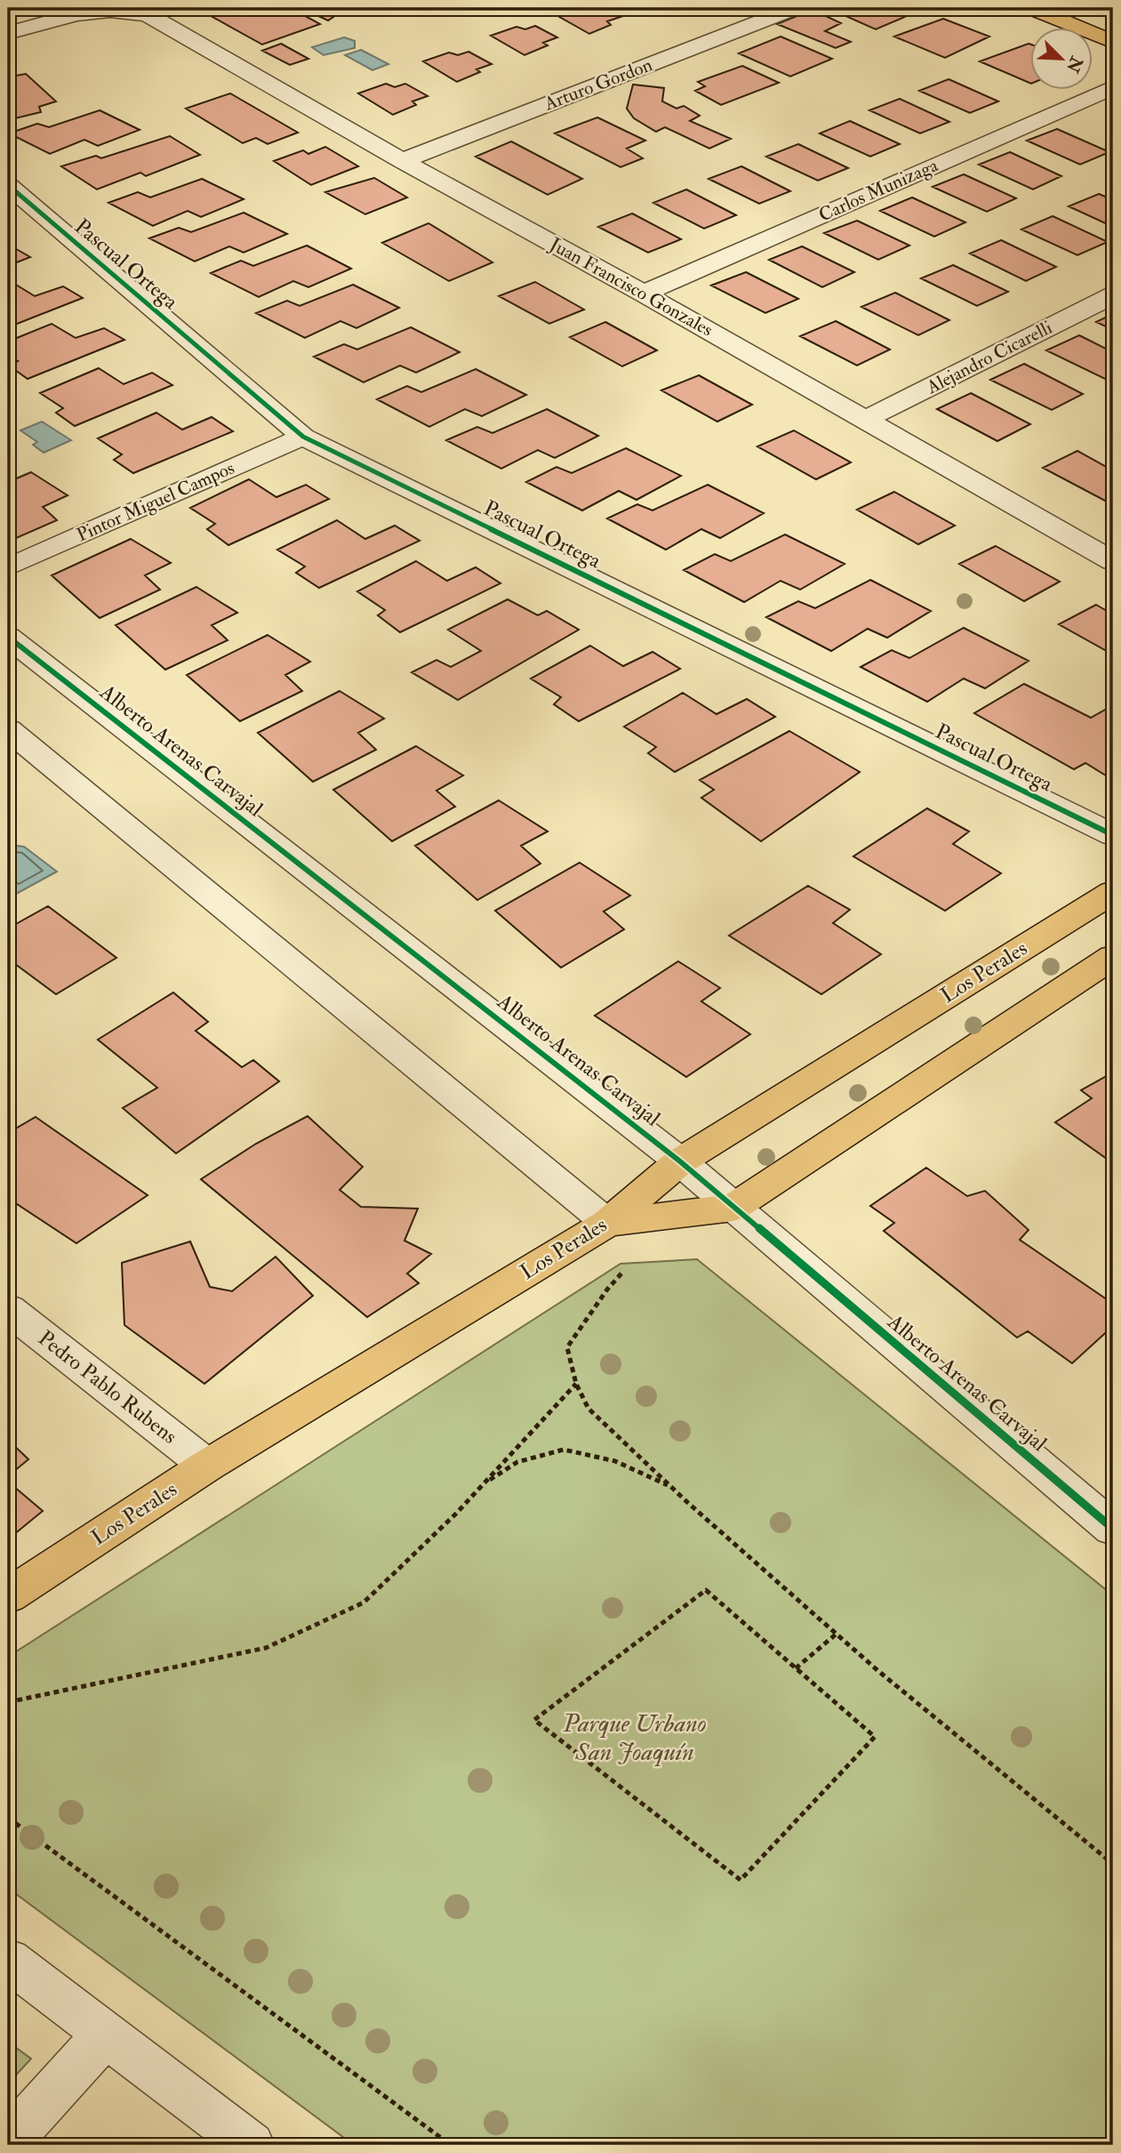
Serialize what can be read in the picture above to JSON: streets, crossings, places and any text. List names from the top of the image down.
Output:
{
  "streets": {
    "main road": ["Los Perales"],
    "street": [
      "Arturo Gordon",
      "Carlos Munizaga",
      "Pascual Ortega",
      "Juan Francisco Gonzales",
      "Alejandro Cicarelli",
      "Pintor Miguel Campos",
      "Alberto Arenas Carvajal",
      "Pedro Pablo Rubens"
    ]
  },
  "crossings": [
    ["Arturo Gordon", "Juan Francisco Gonzales"],
    ["Carlos Munizaga", "Juan Francisco Gonzales"],
    ["Pascual Ortega", "Pintor Miguel Campos"],
    ["Juan Francisco Gonzales", "Alejandro Cicarelli"],
    ["Alberto Arenas Carvajal", "Los Perales"],
    ["Los Perales", "Pedro Pablo Rubens"]
  ],
  "parks": ["Parque Urbano San Joaquín"],
  "north": "bottom right"
}
